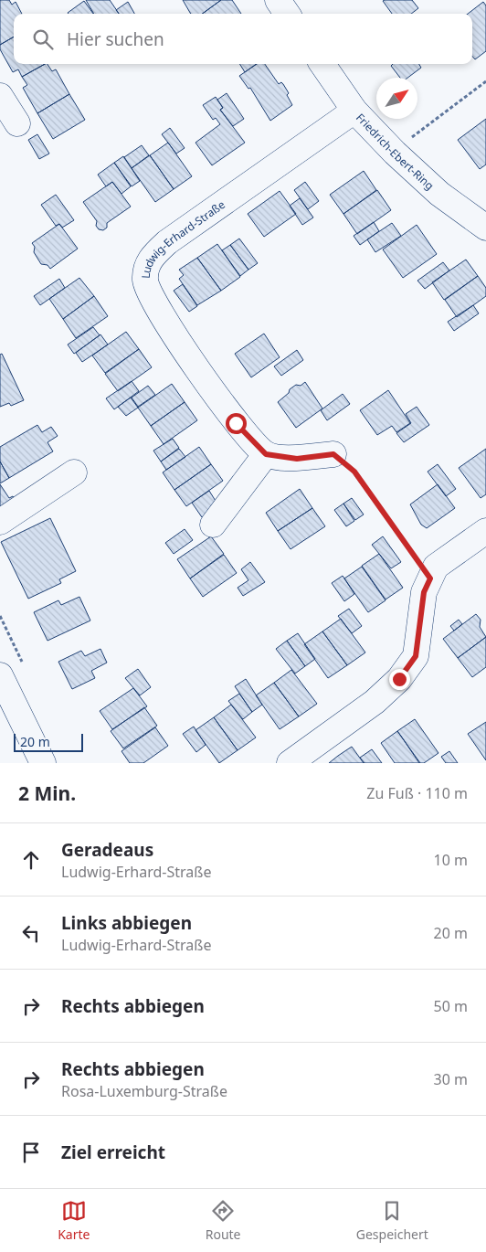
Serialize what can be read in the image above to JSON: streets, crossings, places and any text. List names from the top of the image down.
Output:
{
  "streets": {
    "street": ["Friedrich-Ebert-Ring", "Ludwig-Erhard-Straße"]
  },
  "crossings": [
    ["Friedrich-Ebert-Ring", "Ludwig-Erhard-Straße"]
  ],
  "scale_bar": "20 m",
  "north": "top right",
  "page": {
    "search": "Hier suchen",
    "scale": "20 m",
    "heading": ["2 Min.", "Zu Fuß · 110 m"],
    "list": [
      ["Geradeaus", "Ludwig-Erhard-Straße", "10 m"],
      ["Links abbiegen", "Ludwig-Erhard-Straße", "20 m"],
      ["Rechts abbiegen", "50 m"],
      ["Rechts abbiegen", "Rosa-Luxemburg-Straße", "30 m"],
      "Ziel erreicht"
    ],
    "nav": ["Karte", "Route", "Gespeichert"]
  }
}
